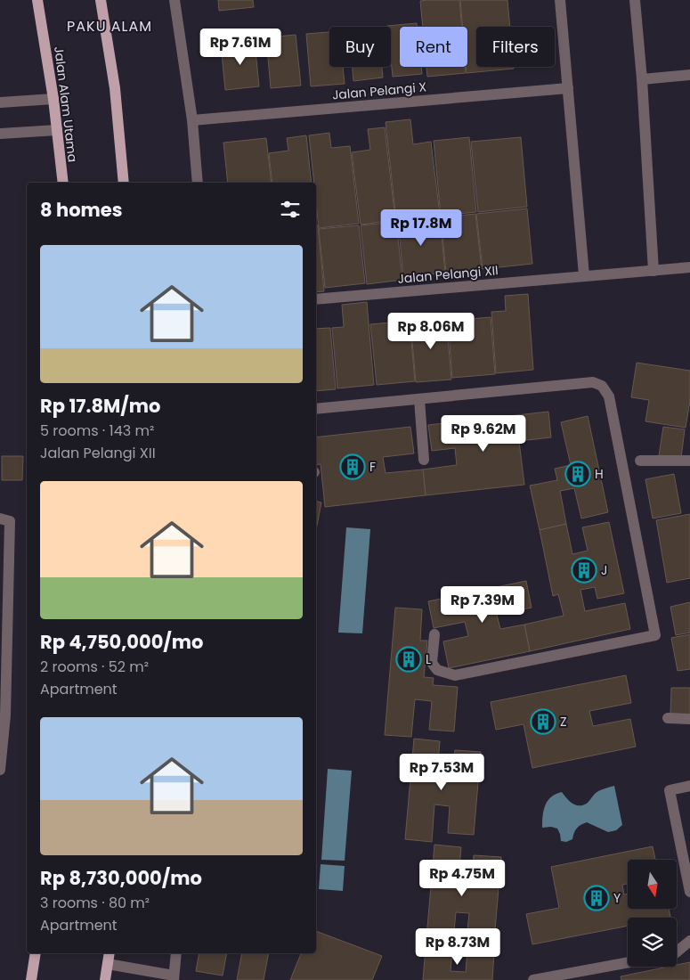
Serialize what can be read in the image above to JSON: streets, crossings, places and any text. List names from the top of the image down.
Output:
{
  "streets": {
    "main road": ["Jalan Alam Utama"],
    "street": ["Jalan Pelangi X", "Jalan Pelangi XII"]
  },
  "districts": ["PAKU ALAM"],
  "places": {
    "building": [
      "F",
      "H",
      "J",
      "L",
      "Z",
      "Y"
    ]
  },
  "north": "bottom",
  "page": {
    "chip": ["Buy", "Rent", "Filters"],
    "price": [
      "Rp 7.61M",
      "Rp 17.8M",
      "Rp 8.06M",
      "Rp 9.62M",
      "Rp 7.39M",
      "Rp 7.53M",
      "Rp 4.75M",
      "Rp 8.73M"
    ],
    "heading": "8 homes",
    "list": [
      {
        "name": "Rp 17.8M/mo",
        "note": "5 rooms · 143 m² · Jalan Pelangi XII"
      },
      {
        "name": "Rp 4,750,000/mo",
        "note": "2 rooms · 52 m² · Apartment"
      },
      {
        "name": "Rp 8,730,000/mo",
        "note": "3 rooms · 80 m² · Apartment"
      }
    ]
  }
}
